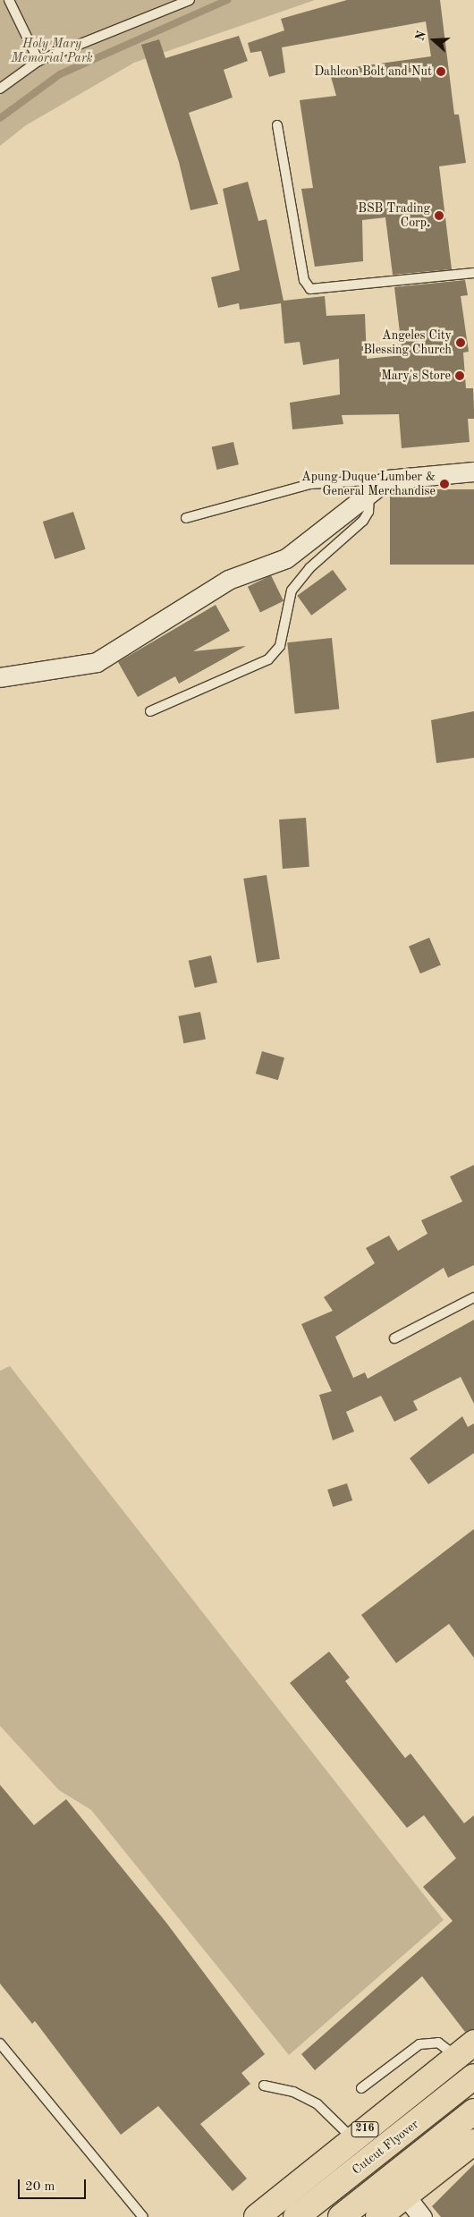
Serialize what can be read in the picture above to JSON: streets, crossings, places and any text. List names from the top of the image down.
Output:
{
  "streets": {
    "main road": ["216", "Cutcut Flyover"]
  },
  "parks": ["Holy Mary Memorial Park"],
  "places": [
    "Dahlcon Bolt and Nut",
    "BSB Trading Corp.",
    "Angeles City Blessing Church",
    "Mary's Store",
    "Apung Duque Lumber & General Merchandise"
  ],
  "scale_bar": "20 m",
  "north": "left"
}
